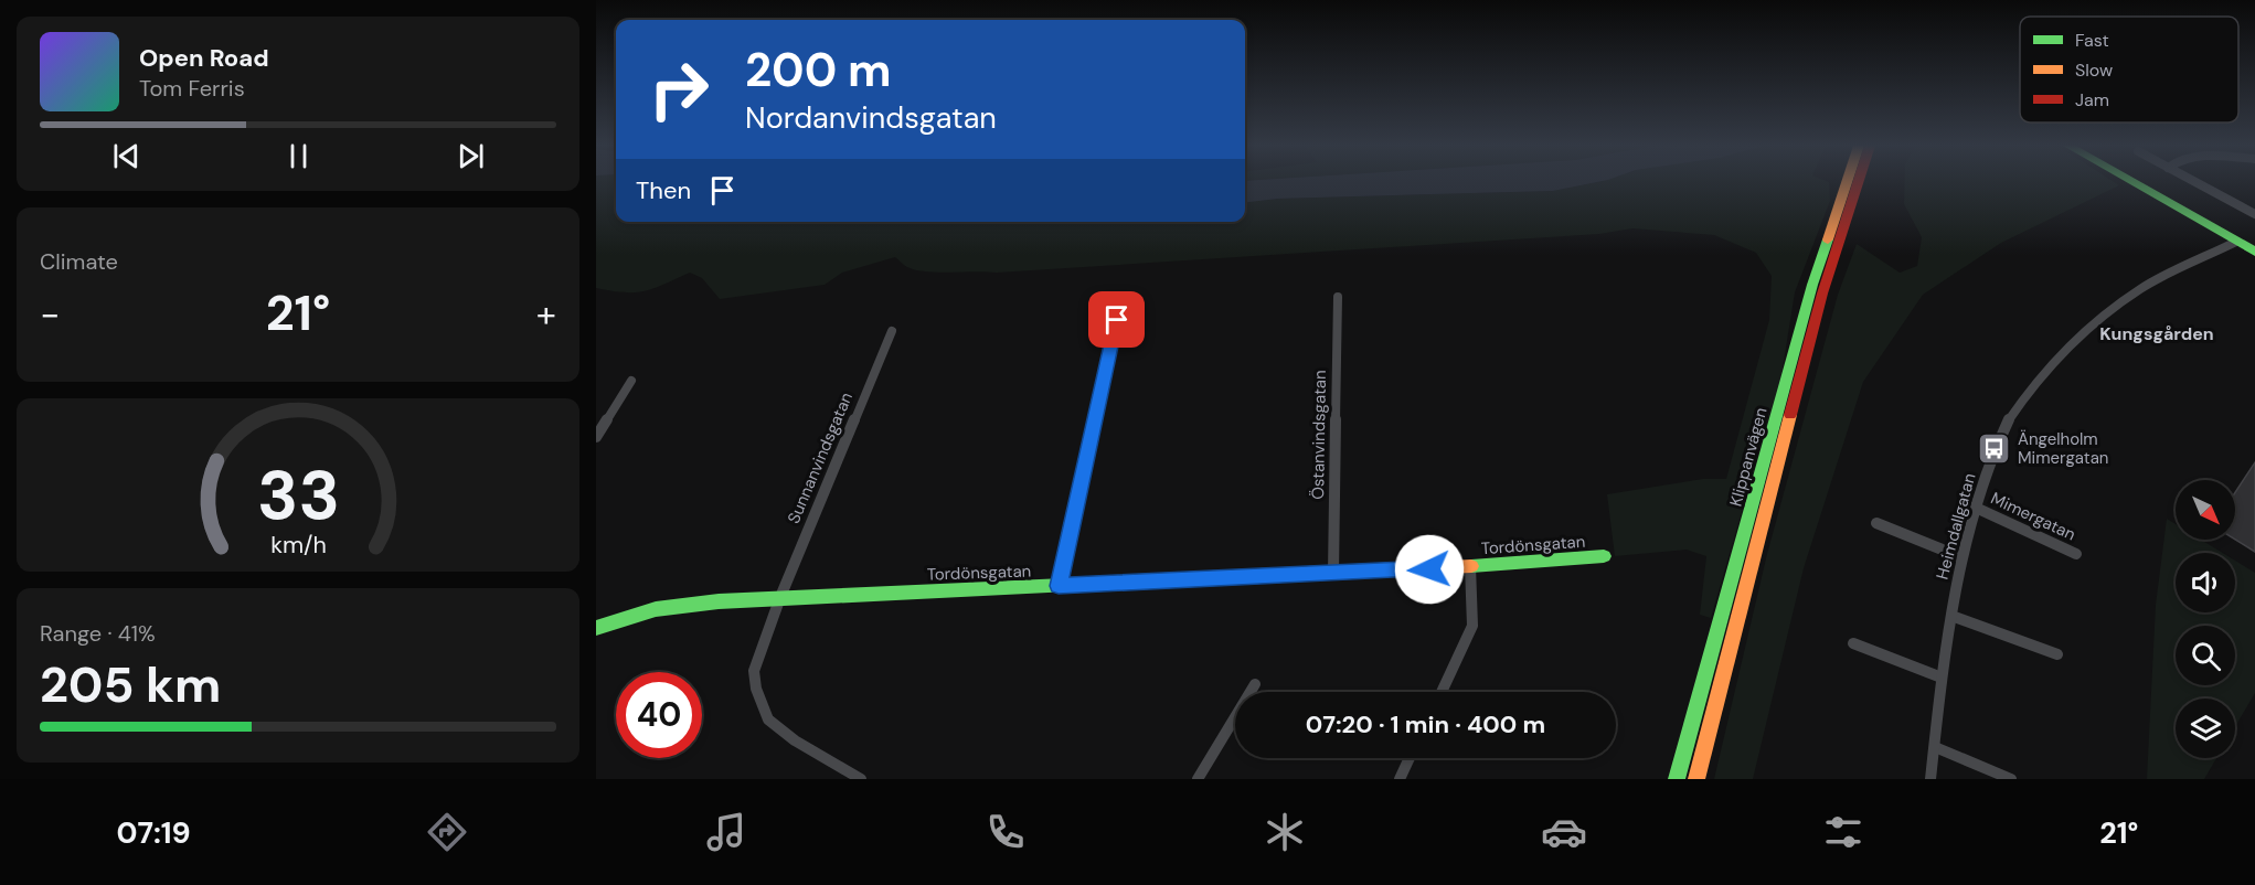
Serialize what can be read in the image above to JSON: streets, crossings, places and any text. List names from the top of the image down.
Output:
{
  "streets": {
    "main road": ["Klippanvägen", "Tordönsgatan"],
    "street": [
      "Östanvindsgatan",
      "Sunnanvindsgatan",
      "Mimergatan",
      "Heimdallgatan"
    ]
  },
  "crossings": [
    ["Östanvindsgatan", "Tordönsgatan"],
    ["Sunnanvindsgatan", "Tordönsgatan"],
    ["Mimergatan", "Heimdallgatan"]
  ],
  "districts": ["Kungsgården"],
  "places": {
    "bus stop": ["Ängelholm Mimergatan"]
  },
  "legend": ["Fast", "Slow", "Jam"],
  "north": "bottom right",
  "page": {
    "turn": ["200 m", "Nordanvindsgatan"],
    "song": ["Open Road", "Tom Ferris"],
    "then": "Then",
    "tile": [
      "Climate",
      ["Range · 41%", "205 km"]
    ],
    "heat": ["−", "21°", "+"],
    "limit": "40",
    "trip": "07:20 · 1 min · 400 m",
    "tabs": ["07:19", "21°"],
    "gauge": ["33", "km/h"]
  }
}
